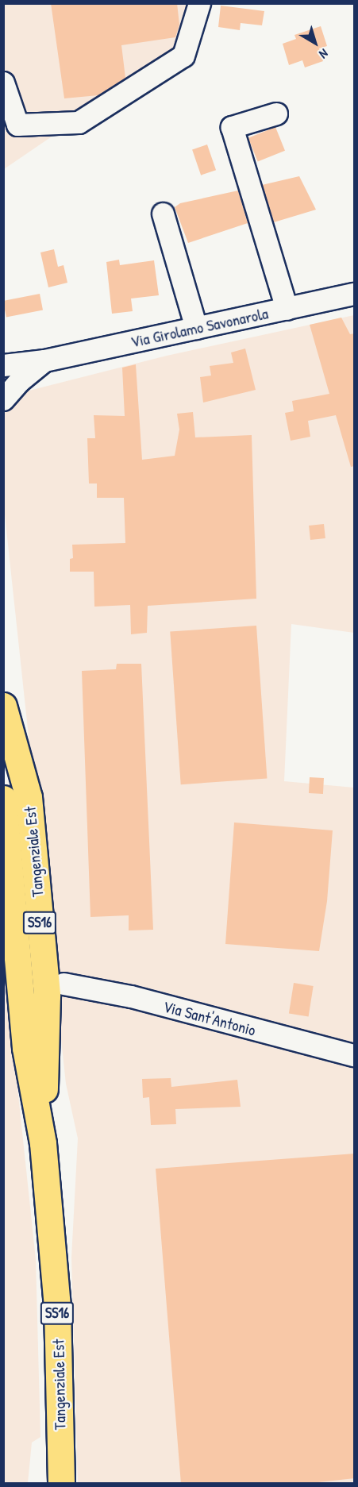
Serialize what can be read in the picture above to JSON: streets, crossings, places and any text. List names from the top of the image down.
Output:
{
  "streets": {
    "main road": ["Tangenziale Est", "SS16"],
    "street": ["Via Girolamo Savonarola", "Via Sant'Antonio"]
  },
  "north": "bottom right"
}
